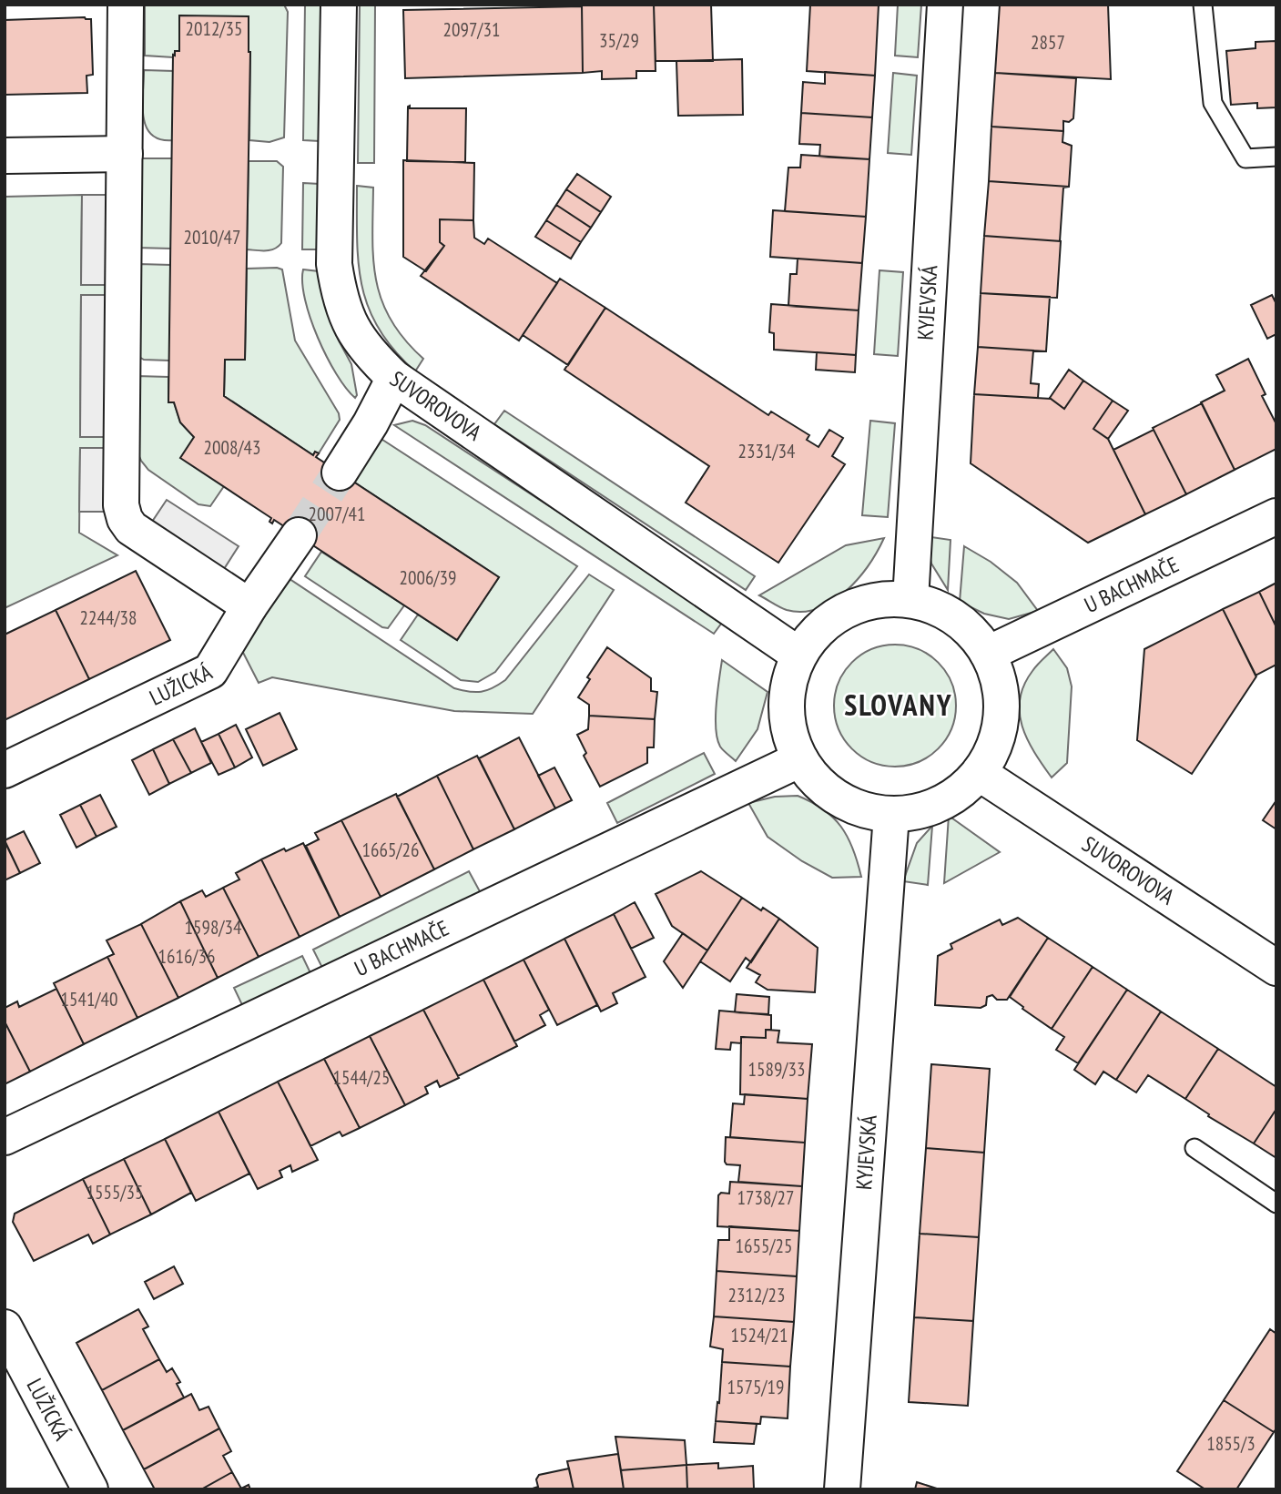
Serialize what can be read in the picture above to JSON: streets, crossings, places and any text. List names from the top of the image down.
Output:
{
  "streets": {
    "street": [
      "KYJEVSKÁ",
      "SUVOROVOVA",
      "U BACHMAČE",
      "LUŽICKÁ"
    ]
  },
  "crossings": [
    ["KYJEVSKÁ", "SUVOROVOVA"],
    ["KYJEVSKÁ", "U BACHMAČE"],
    ["SUVOROVOVA", "U BACHMAČE"]
  ],
  "districts": ["SLOVANY"],
  "house_numbers": [
    "2012/35",
    "2097/31",
    "35/29",
    "2857",
    "2010/47",
    "2008/43",
    "2331/34",
    "2007/41",
    "2006/39",
    "2244/38",
    "1665/26",
    "1598/34",
    "1616/36",
    "1541/40",
    "1589/33",
    "1544/25",
    "1555/35",
    "1738/27",
    "1655/25",
    "2312/23",
    "1524/21",
    "1575/19",
    "1855/3"
  ]
}
